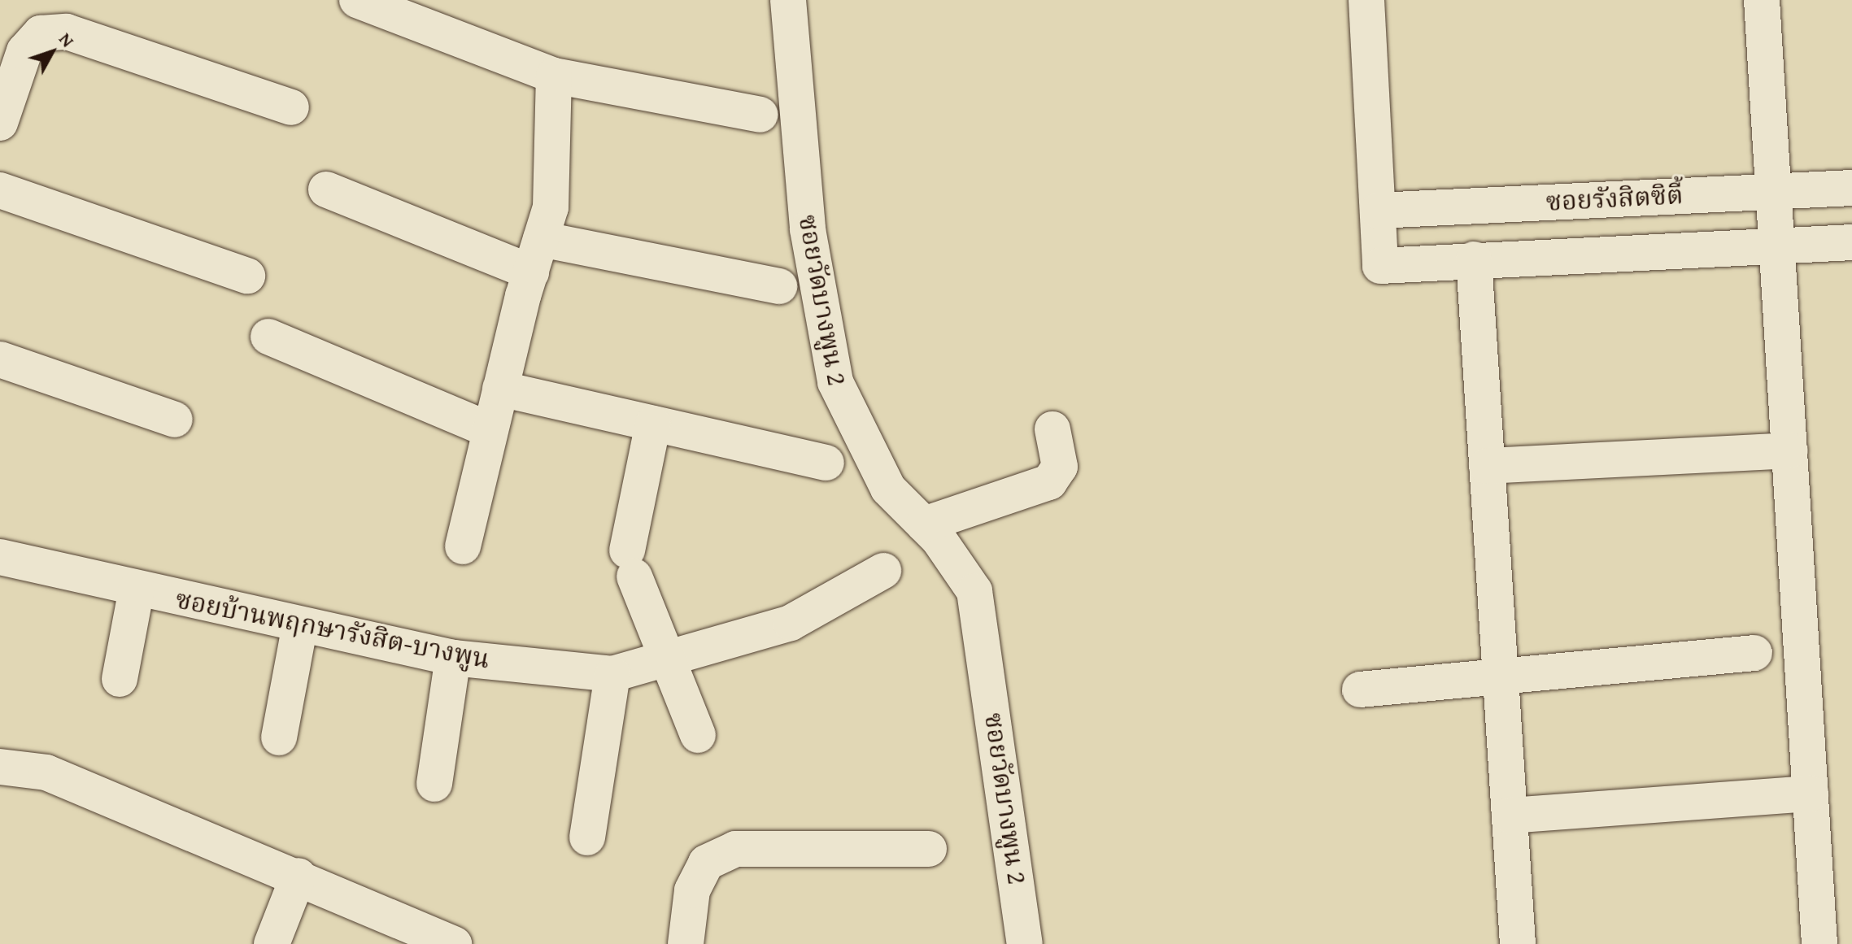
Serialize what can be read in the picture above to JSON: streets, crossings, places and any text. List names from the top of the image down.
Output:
{
  "streets": {
    "street": ["ซอยรังสิตซิตี้", "ซอยวัดบางพูน 2", "ซอยบ้านพฤกษารังสิต-บางพูน"]
  },
  "north": "top right"
}
